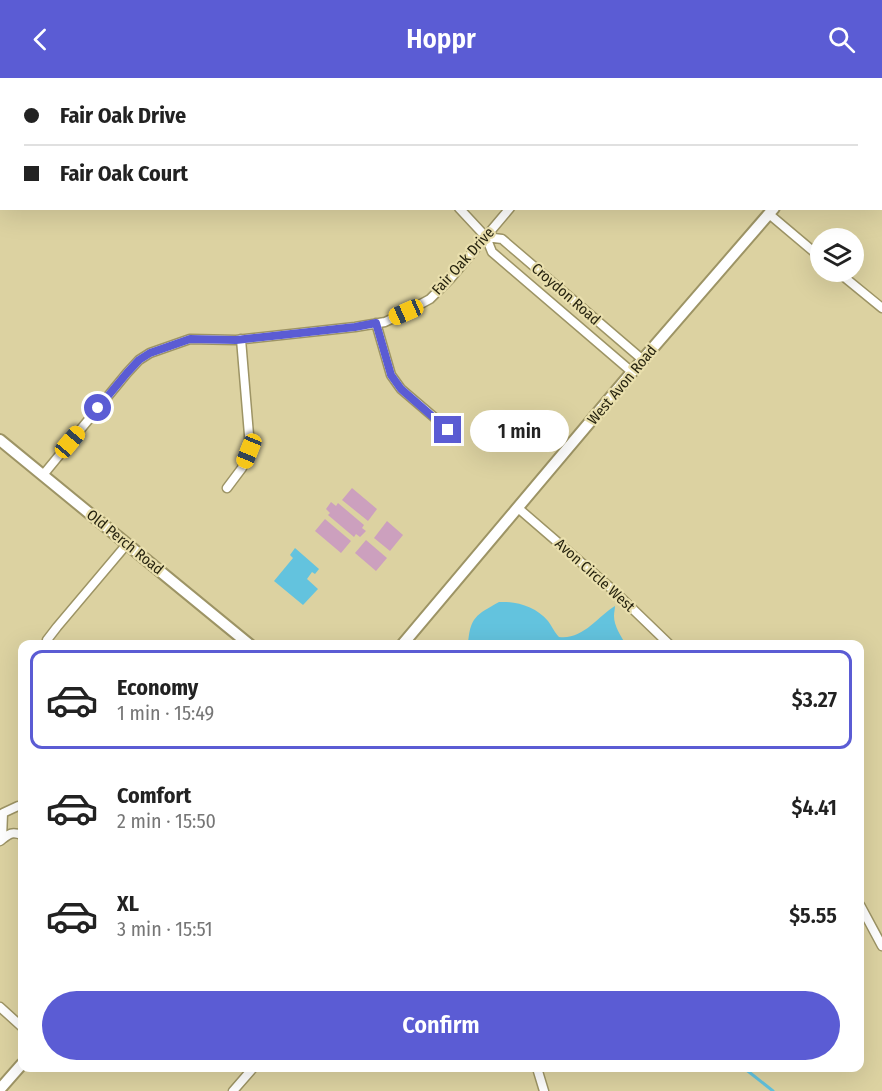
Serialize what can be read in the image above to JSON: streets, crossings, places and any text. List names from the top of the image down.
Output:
{
  "streets": {
    "street": [
      "Fair Oak Drive",
      "Croydon Road",
      "West Avon Road",
      "Old Perch Road",
      "Avon Circle West"
    ]
  },
  "crossings": [
    ["Fair Oak Drive", "Croydon Road"],
    ["Fair Oak Drive", "Old Perch Road"],
    ["Croydon Road", "West Avon Road"],
    ["West Avon Road", "Avon Circle West"]
  ],
  "page": {
    "header": "Hoppr",
    "banner": ["Fair Oak Drive", "Fair Oak Court"],
    "bubble": "1 min",
    "list": [
      {
        "name": "Economy",
        "note": "1 min · 15:49",
        "value": "$3.27"
      },
      {
        "name": "Comfort",
        "note": "2 min · 15:50",
        "value": "$4.41"
      },
      {
        "name": "XL",
        "note": "3 min · 15:51",
        "value": "$5.55"
      }
    ],
    "buttons": "Confirm"
  }
}
